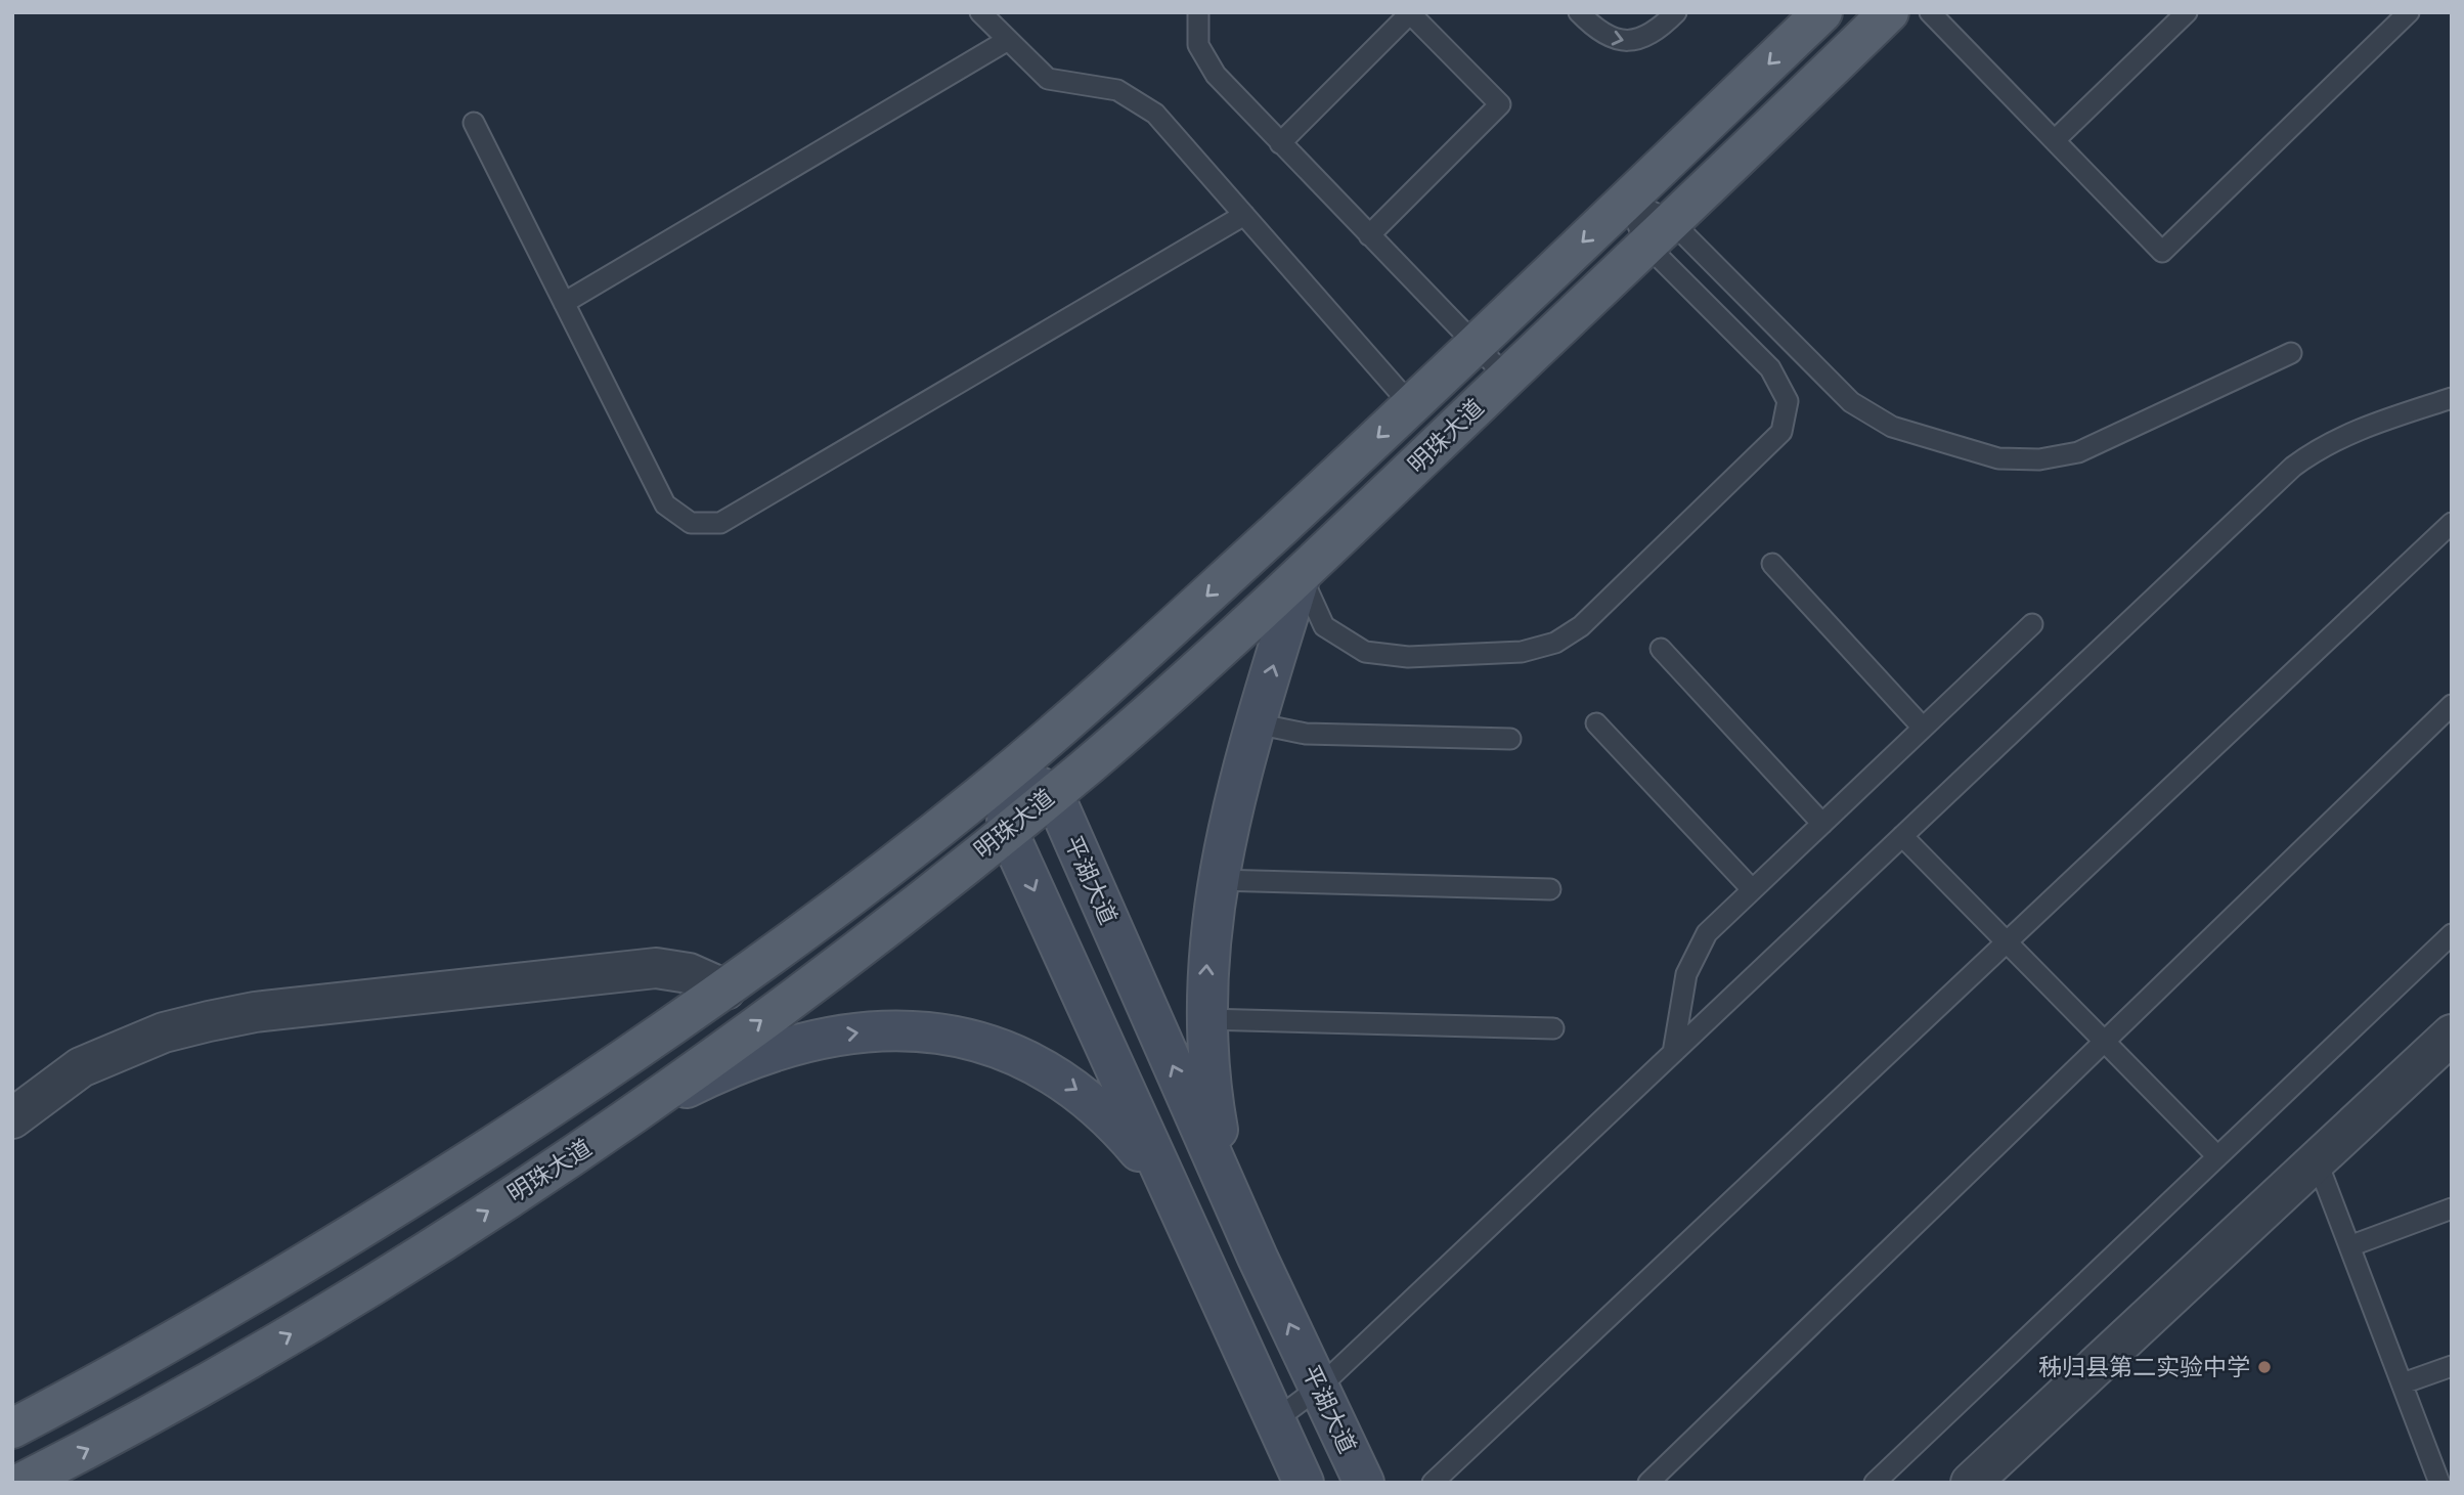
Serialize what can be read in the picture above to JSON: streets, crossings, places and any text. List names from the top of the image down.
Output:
{
  "streets": {
    "main road": ["明珠大道", "平湖大道"]
  },
  "crossings": [
    ["明珠大道", "平湖大道"]
  ],
  "places": ["秭归县第二实验中学"]
}
